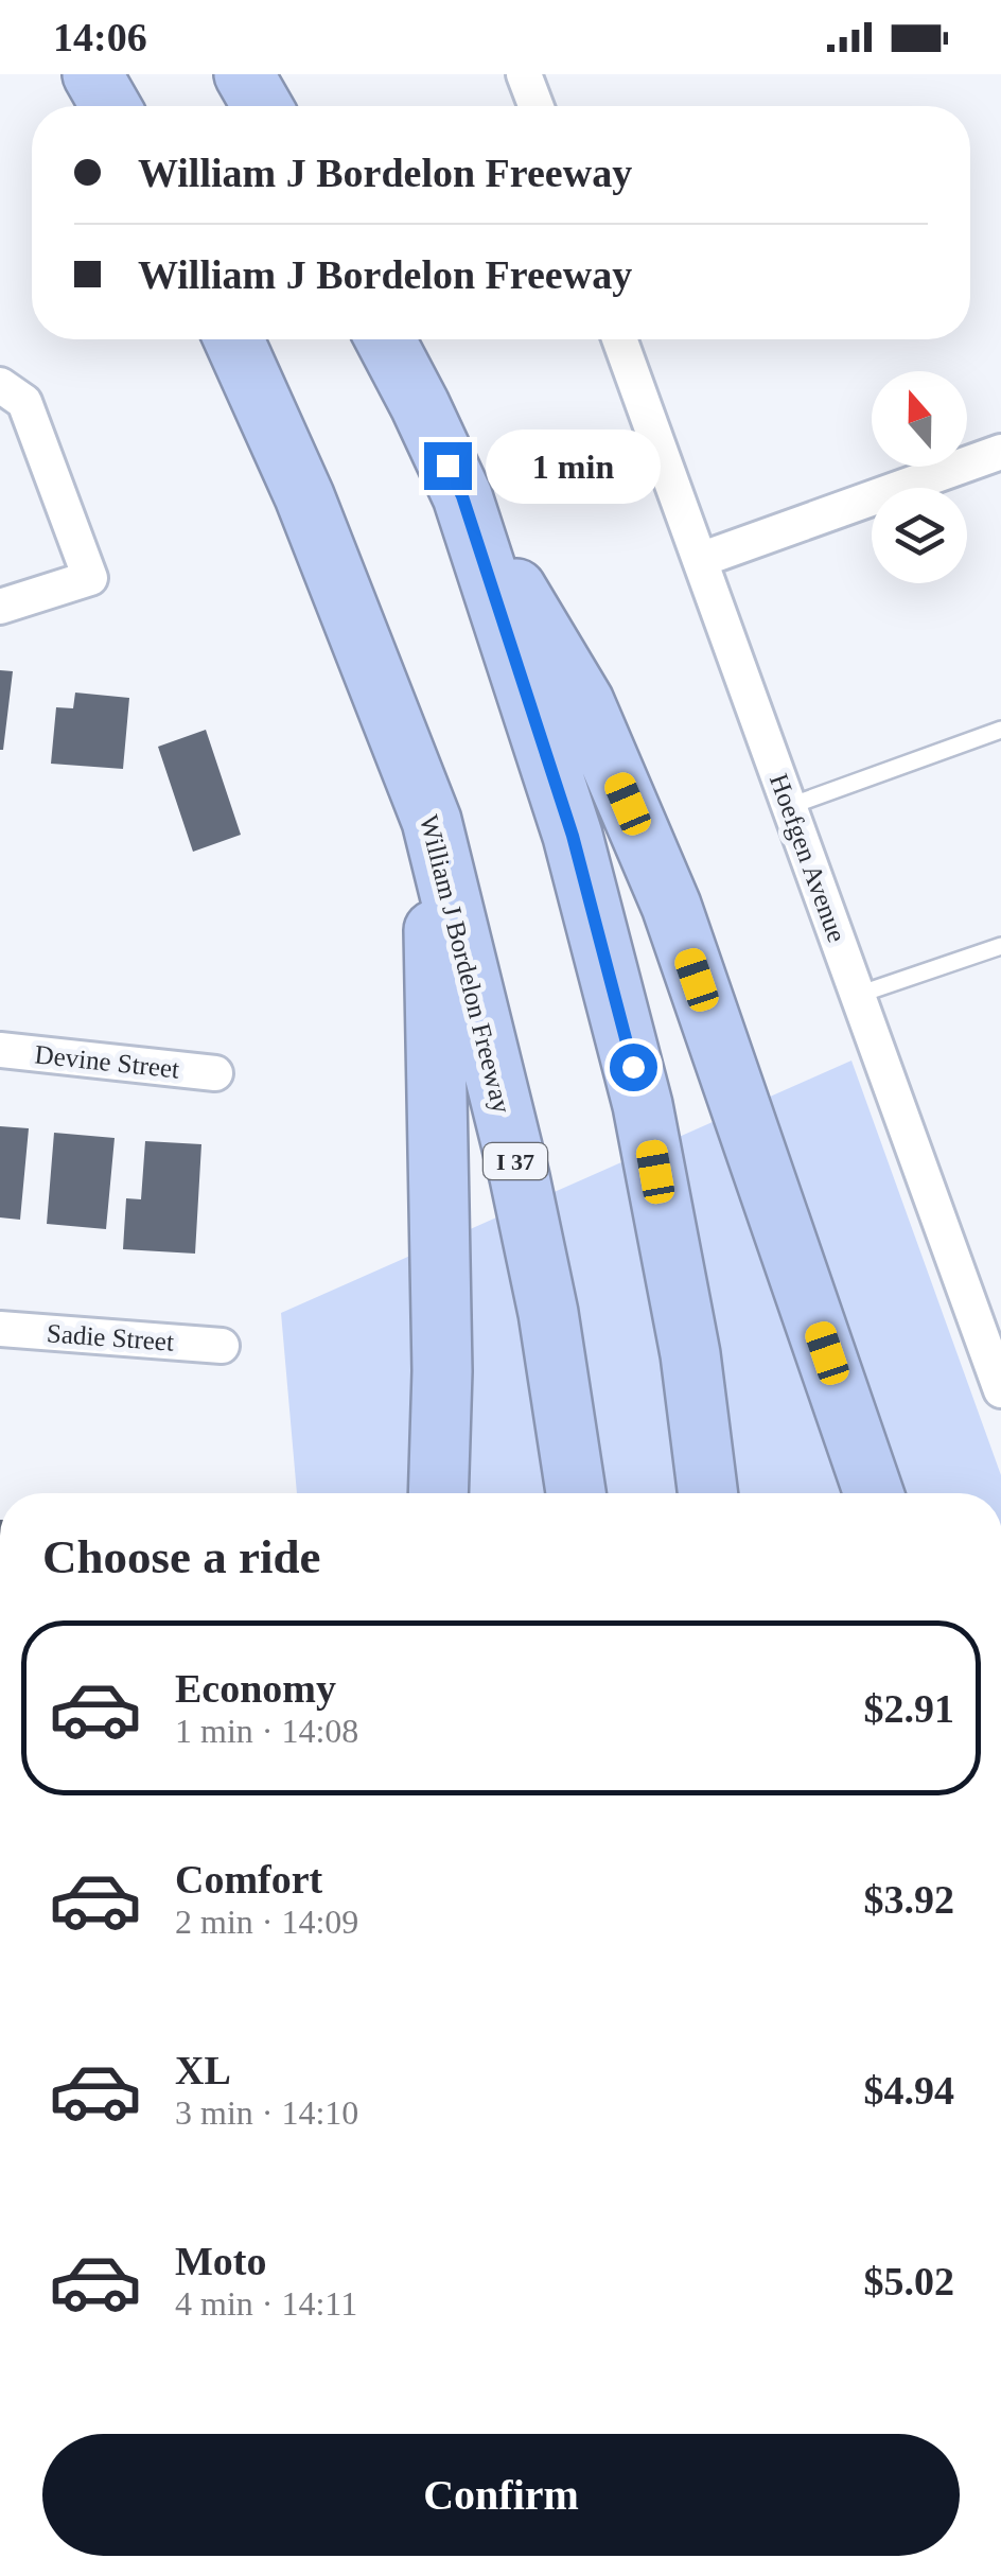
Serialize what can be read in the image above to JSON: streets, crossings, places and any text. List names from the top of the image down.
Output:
{
  "streets": {
    "highway": ["William J Bordelon Freeway", "I 37"],
    "street": ["Hoefgen Avenue", "Devine Street", "Sadie Street"]
  },
  "north": "top",
  "page": {
    "status": "14:06",
    "banner": ["William J Bordelon Freeway", "William J Bordelon Freeway"],
    "bubble": "1 min",
    "heading": "Choose a ride",
    "list": [
      {
        "name": "Economy",
        "note": "1 min · 14:08",
        "value": "$2.91"
      },
      {
        "name": "Comfort",
        "note": "2 min · 14:09",
        "value": "$3.92"
      },
      {
        "name": "XL",
        "note": "3 min · 14:10",
        "value": "$4.94"
      },
      {
        "name": "Moto",
        "note": "4 min · 14:11",
        "value": "$5.02"
      }
    ],
    "buttons": "Confirm"
  }
}
